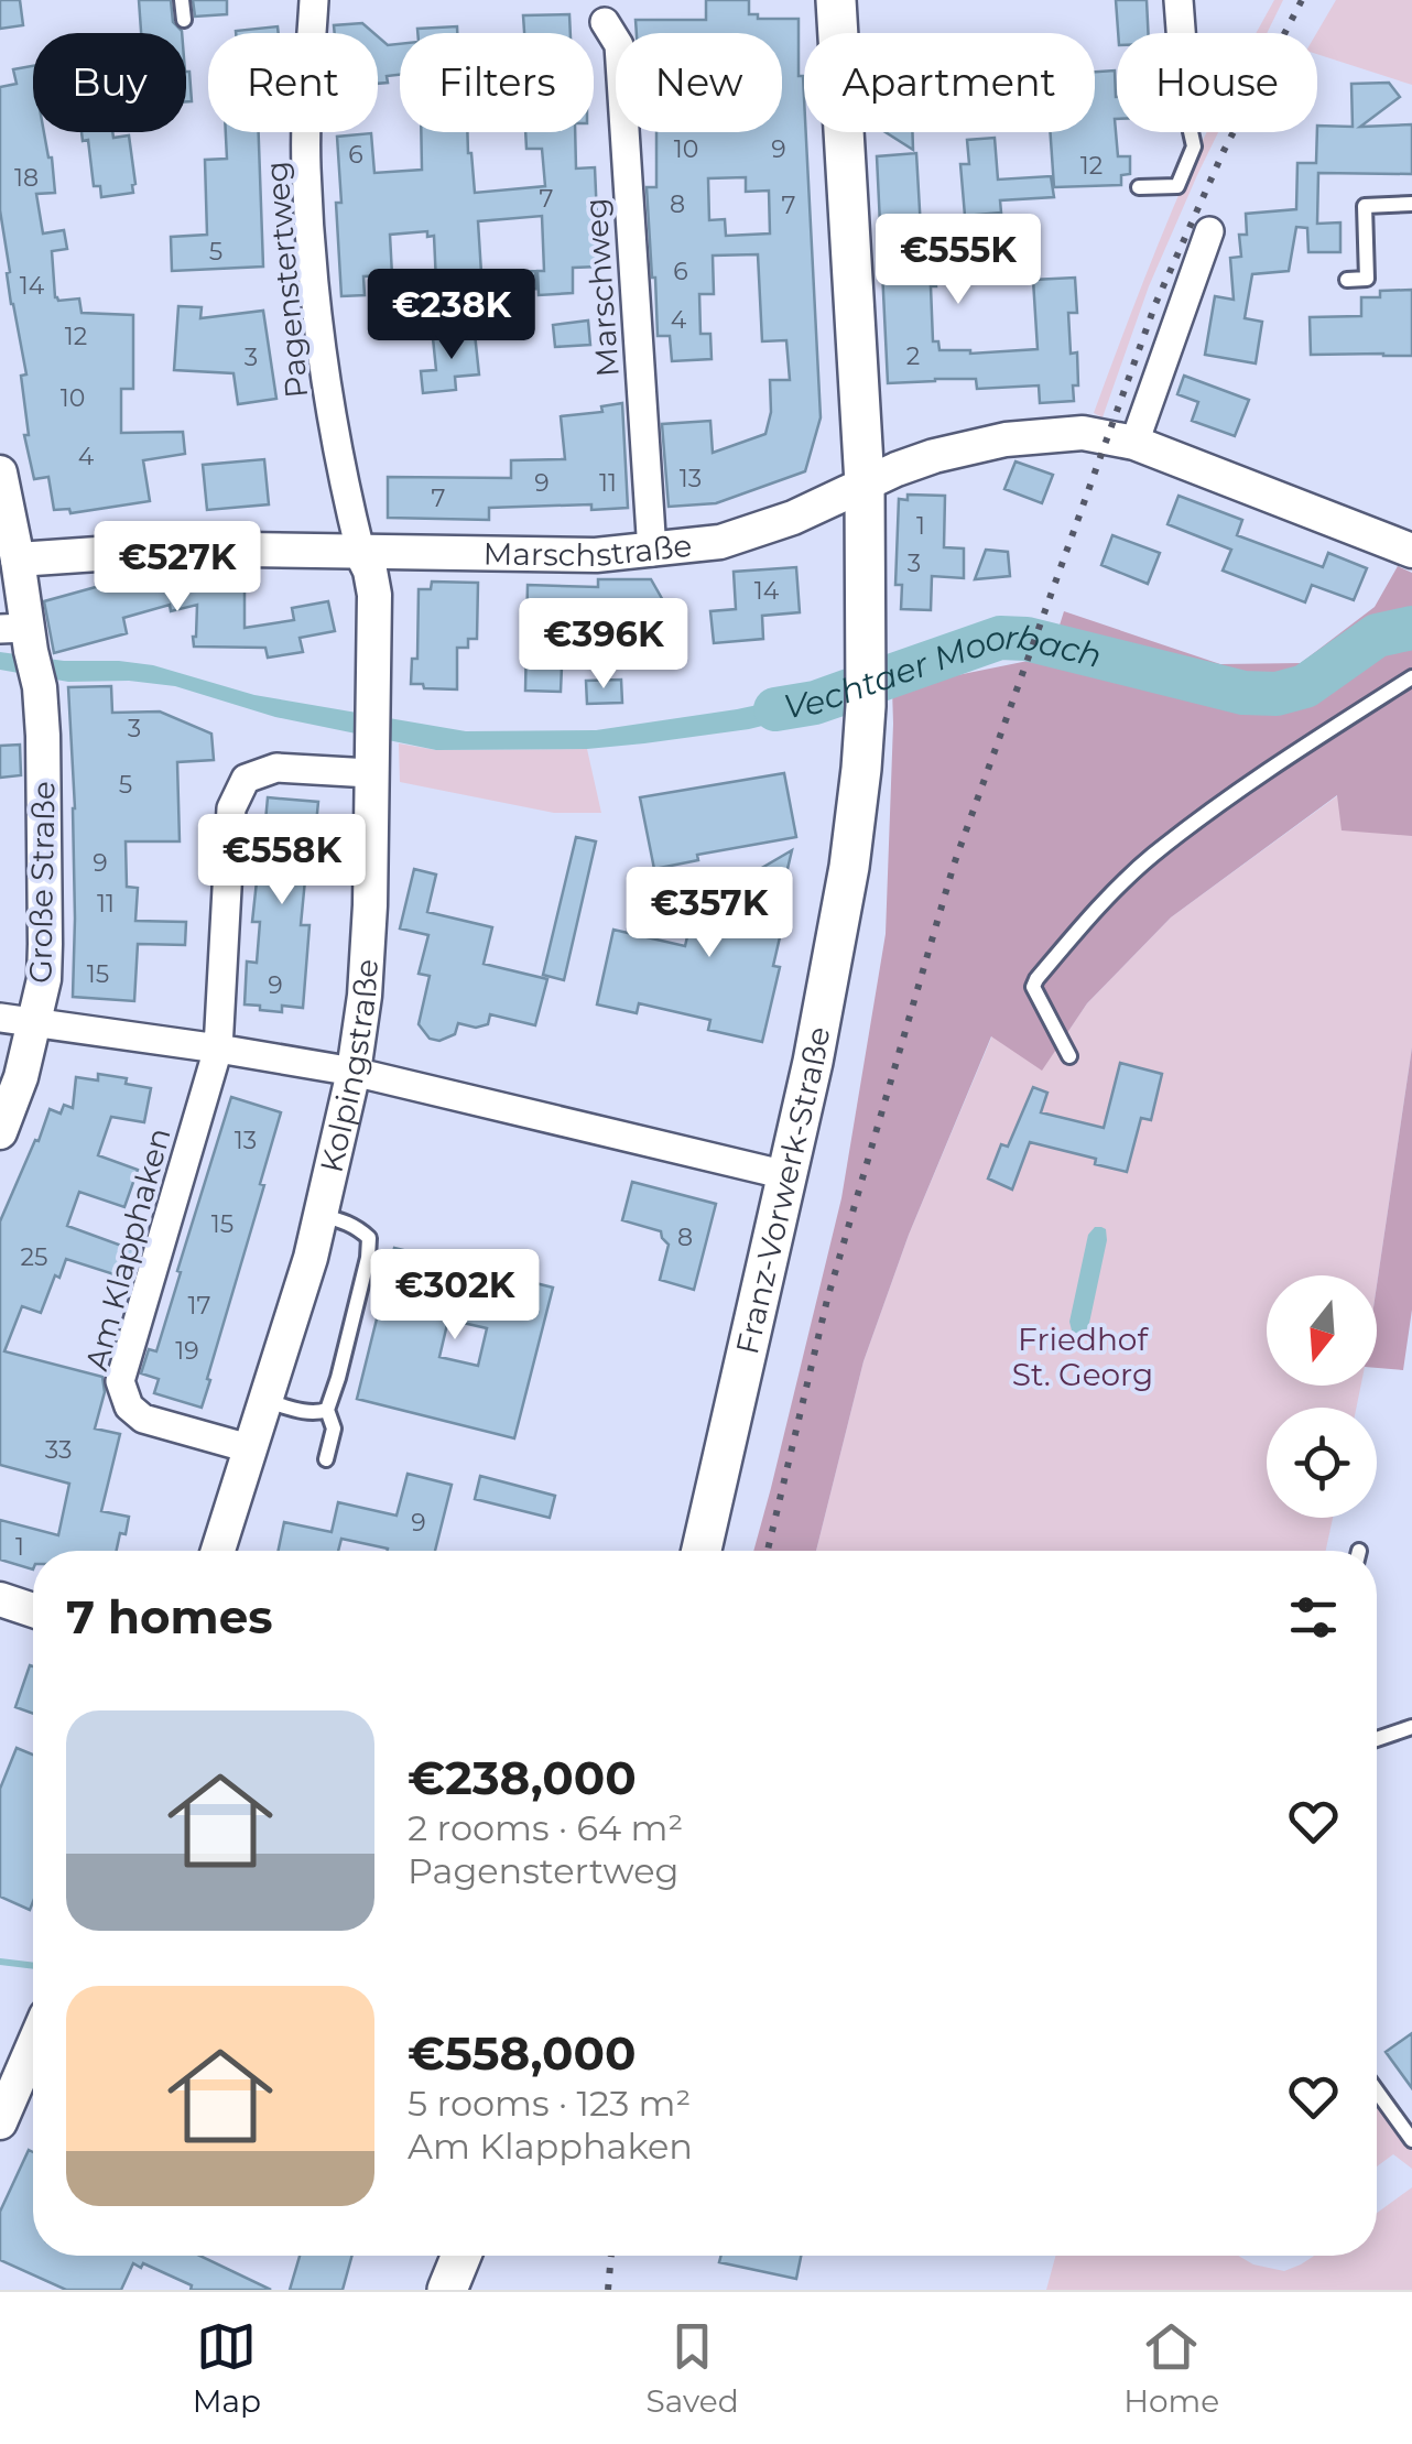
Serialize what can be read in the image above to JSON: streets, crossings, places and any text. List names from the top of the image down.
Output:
{
  "streets": {
    "main road": ["Franz-Vorwerk-Straße"],
    "street": [
      "Pagenstertweg",
      "Marschweg",
      "Marschstraße",
      "Große Straße",
      "Kolpingstraße",
      "Am Klapphaken"
    ]
  },
  "crossings": [
    ["Pagenstertweg", "Marschstraße"],
    ["Pagenstertweg", "Kolpingstraße"],
    ["Marschweg", "Marschstraße"],
    ["Marschstraße", "Große Straße"],
    ["Marschstraße", "Kolpingstraße"],
    ["Marschstraße", "Franz-Vorwerk-Straße"],
    ["Kolpingstraße", "Am Klapphaken"]
  ],
  "water": ["Vechtaer Moorbach"],
  "parks": ["Friedhof St. Georg"],
  "house_numbers": [
    "10",
    "9",
    "6",
    "12",
    "18",
    "7",
    "8",
    "7",
    "5",
    "6",
    "14",
    "4",
    "12",
    "2",
    "3",
    "10",
    "4",
    "13",
    "9",
    "11",
    "7",
    "1",
    "3",
    "14",
    "3",
    "5",
    "9",
    "11",
    "15",
    "9",
    "13",
    "15",
    "8",
    "25",
    "17",
    "19",
    "33",
    "9",
    "1"
  ],
  "north": "bottom",
  "page": {
    "chip": [
      "Buy",
      "Rent",
      "Filters",
      "New",
      "Apartment",
      "House"
    ],
    "price": [
      "€555K",
      "€238K",
      "€527K",
      "€396K",
      "€558K",
      "€357K",
      "€302K"
    ],
    "heading": "7 homes",
    "list": [
      {
        "name": "€238,000",
        "note": "2 rooms · 64 m² · Pagenstertweg"
      },
      {
        "name": "€558,000",
        "note": "5 rooms · 123 m² · Am Klapphaken"
      }
    ],
    "tabs": ["Map", "Saved", "Home"]
  }
}
